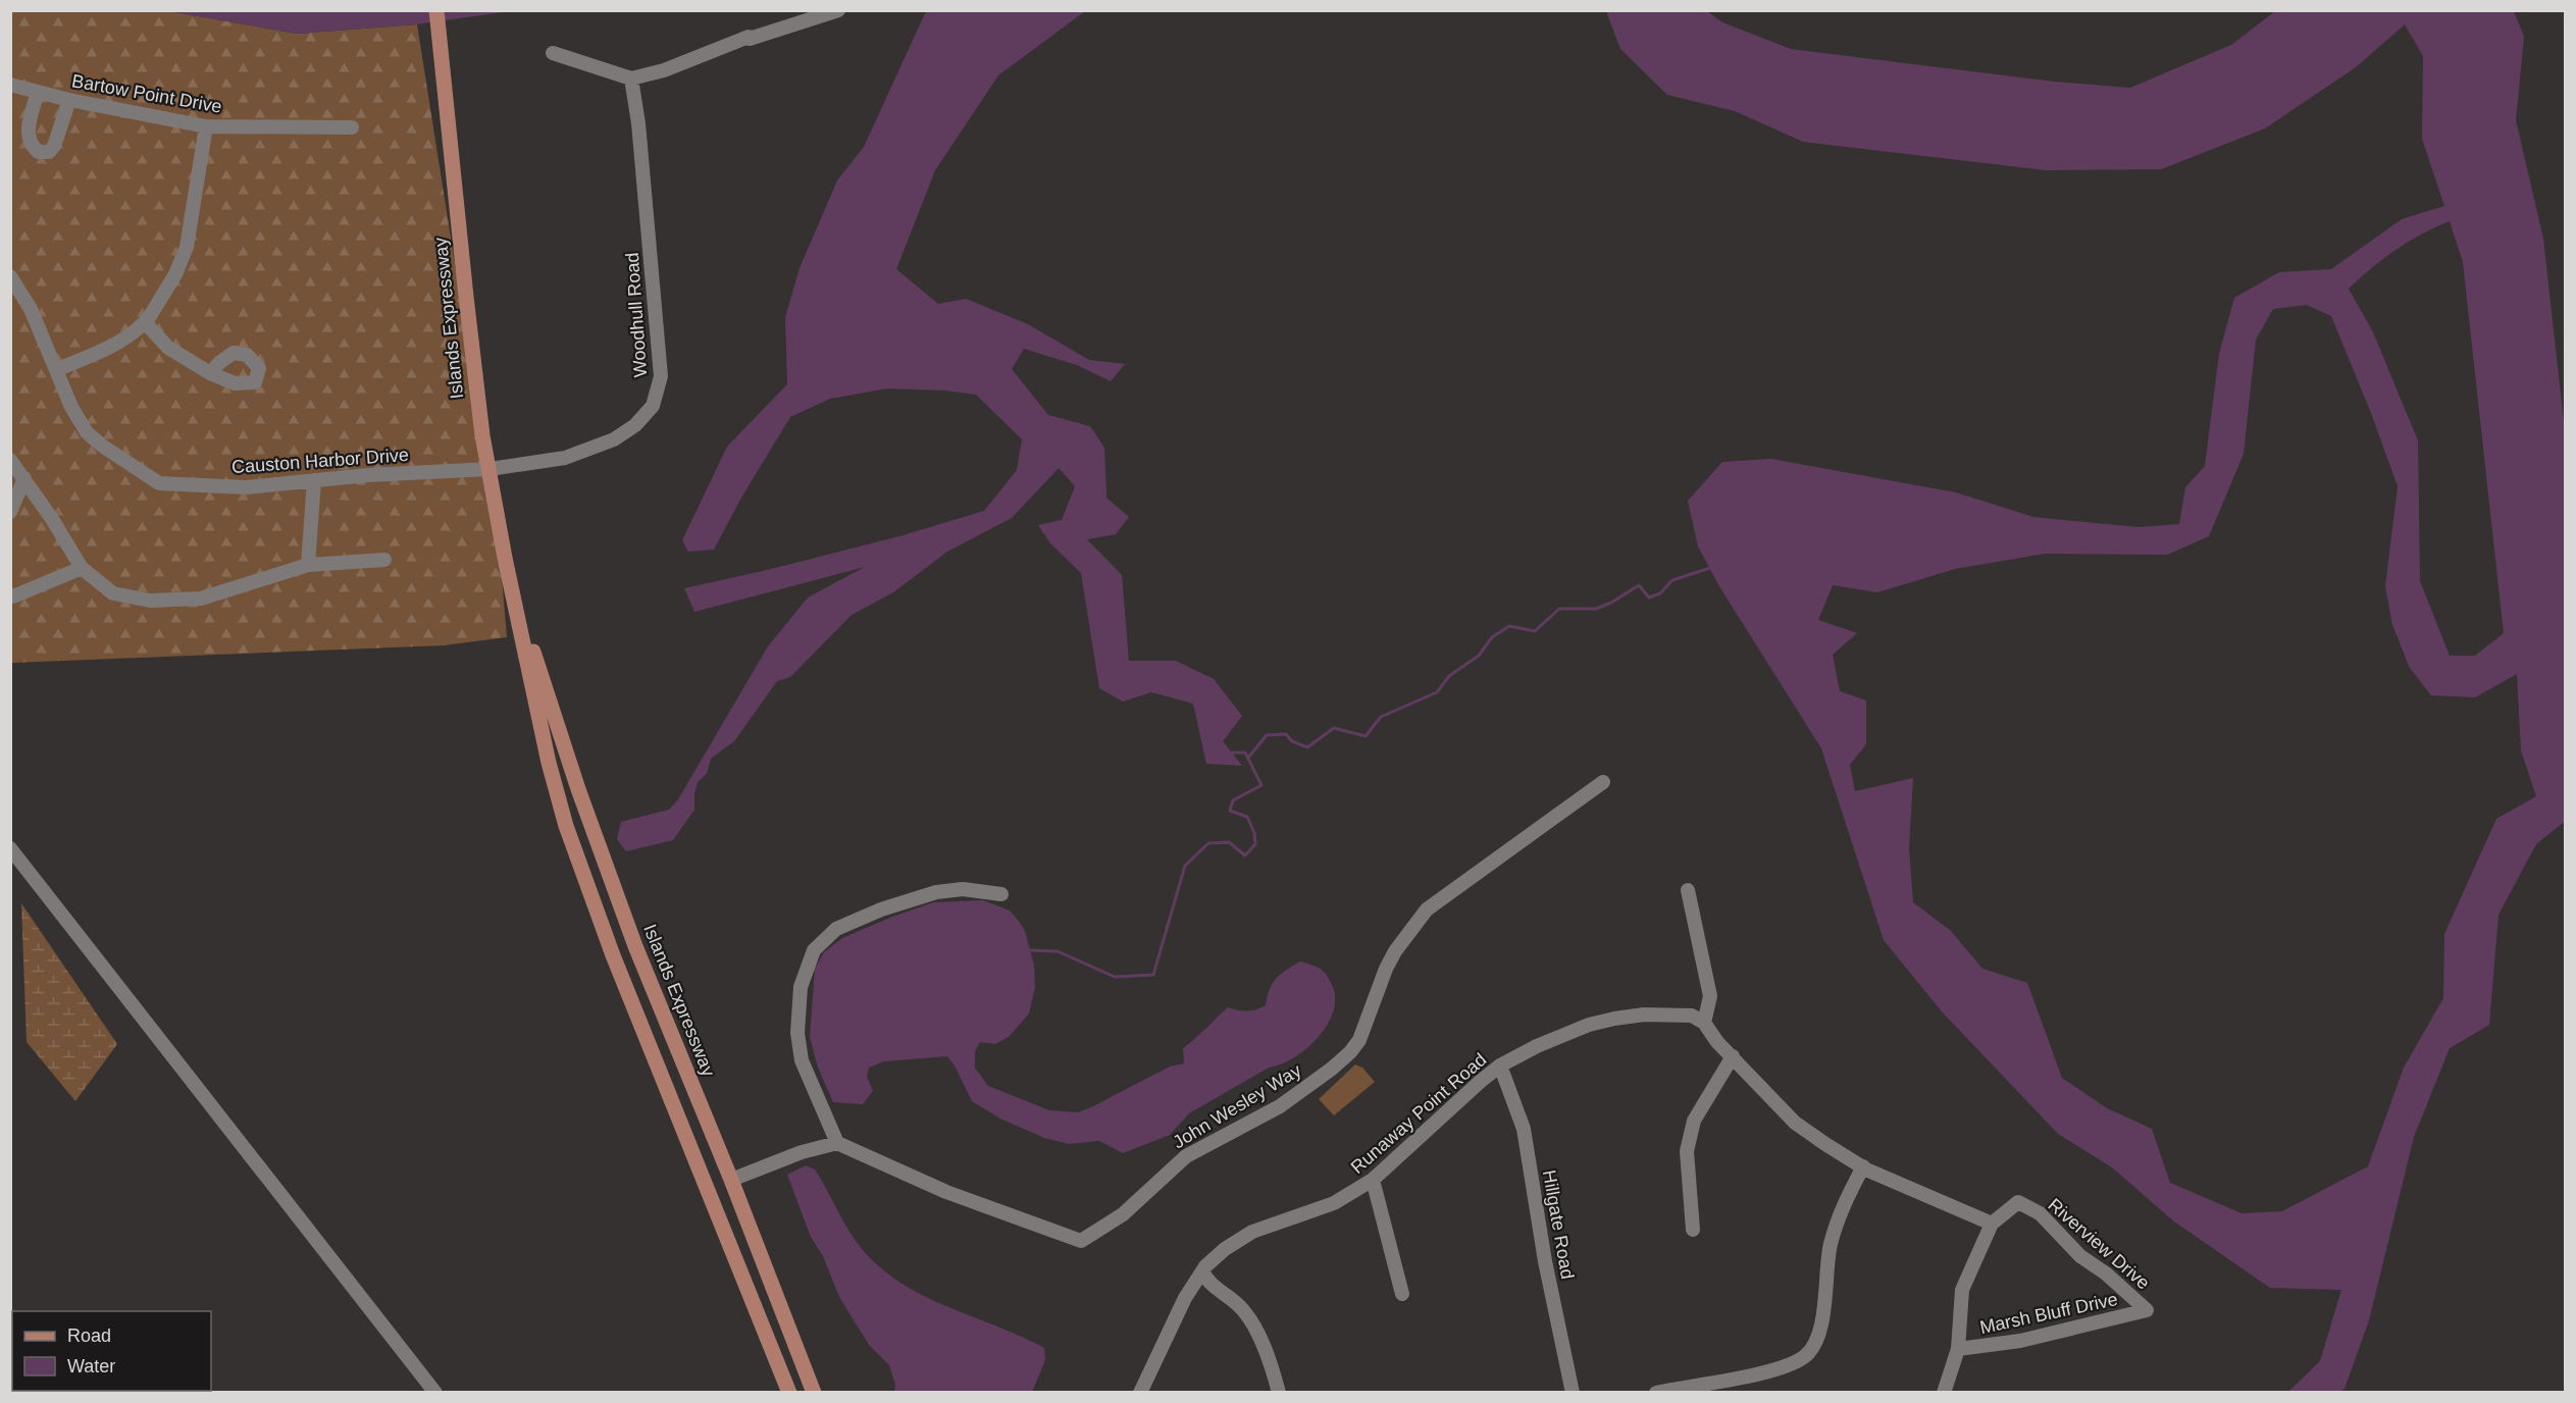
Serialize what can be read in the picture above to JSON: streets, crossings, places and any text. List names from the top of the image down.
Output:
{
  "streets": {
    "main road": ["Islands Expressway"],
    "street": [
      "Bartow Point Drive",
      "Woodhull Road",
      "Causton Harbor Drive",
      "John Wesley Way",
      "Runaway Point Road",
      "Hillgate Road",
      "Riverview Drive",
      "Marsh Bluff Drive"
    ]
  },
  "crossings": [
    ["Woodhull Road", "Islands Expressway"],
    ["Woodhull Road", "Causton Harbor Drive"],
    ["Islands Expressway", "Causton Harbor Drive"],
    ["Runaway Point Road", "Hillgate Road"],
    ["Riverview Drive", "Marsh Bluff Drive"]
  ],
  "legend": ["Road", "Water"]
}
